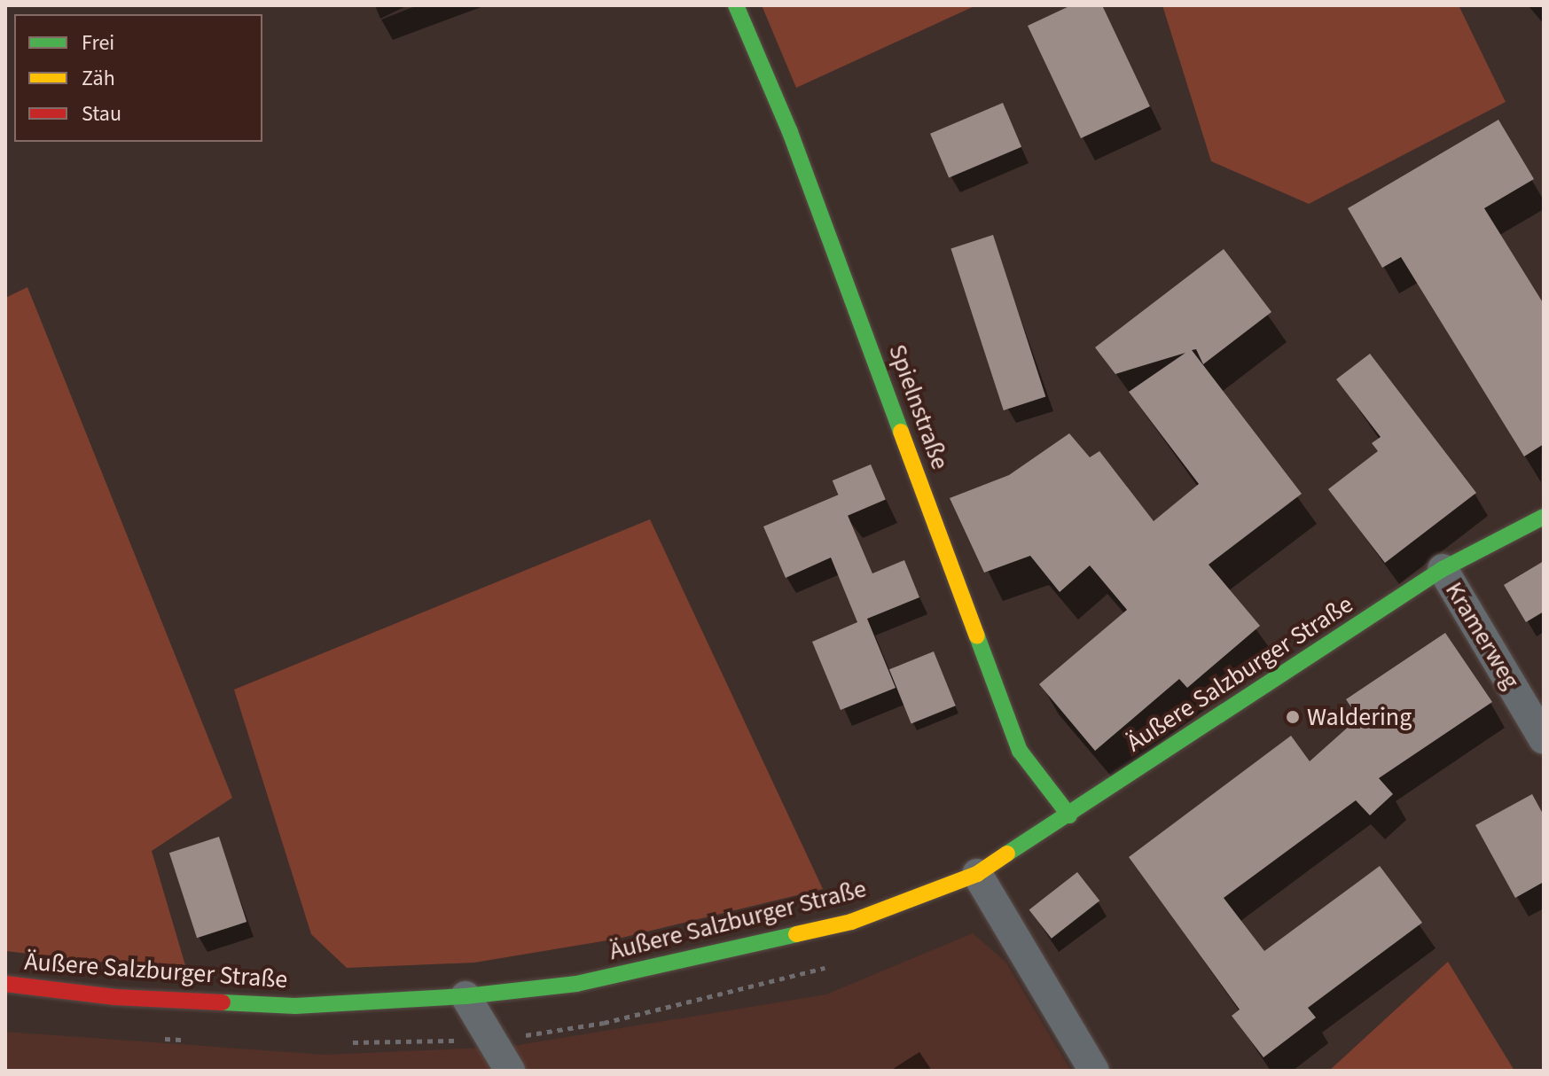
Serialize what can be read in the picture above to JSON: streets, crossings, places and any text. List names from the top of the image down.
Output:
{
  "streets": {
    "main road": ["Spielnstraße", "Äußere Salzburger Straße"],
    "street": ["Kramerweg"]
  },
  "crossings": [
    ["Spielnstraße", "Äußere Salzburger Straße"],
    ["Kramerweg", "Äußere Salzburger Straße"]
  ],
  "places": ["Waldering"],
  "legend": ["Frei", "Zäh", "Stau"]
}
